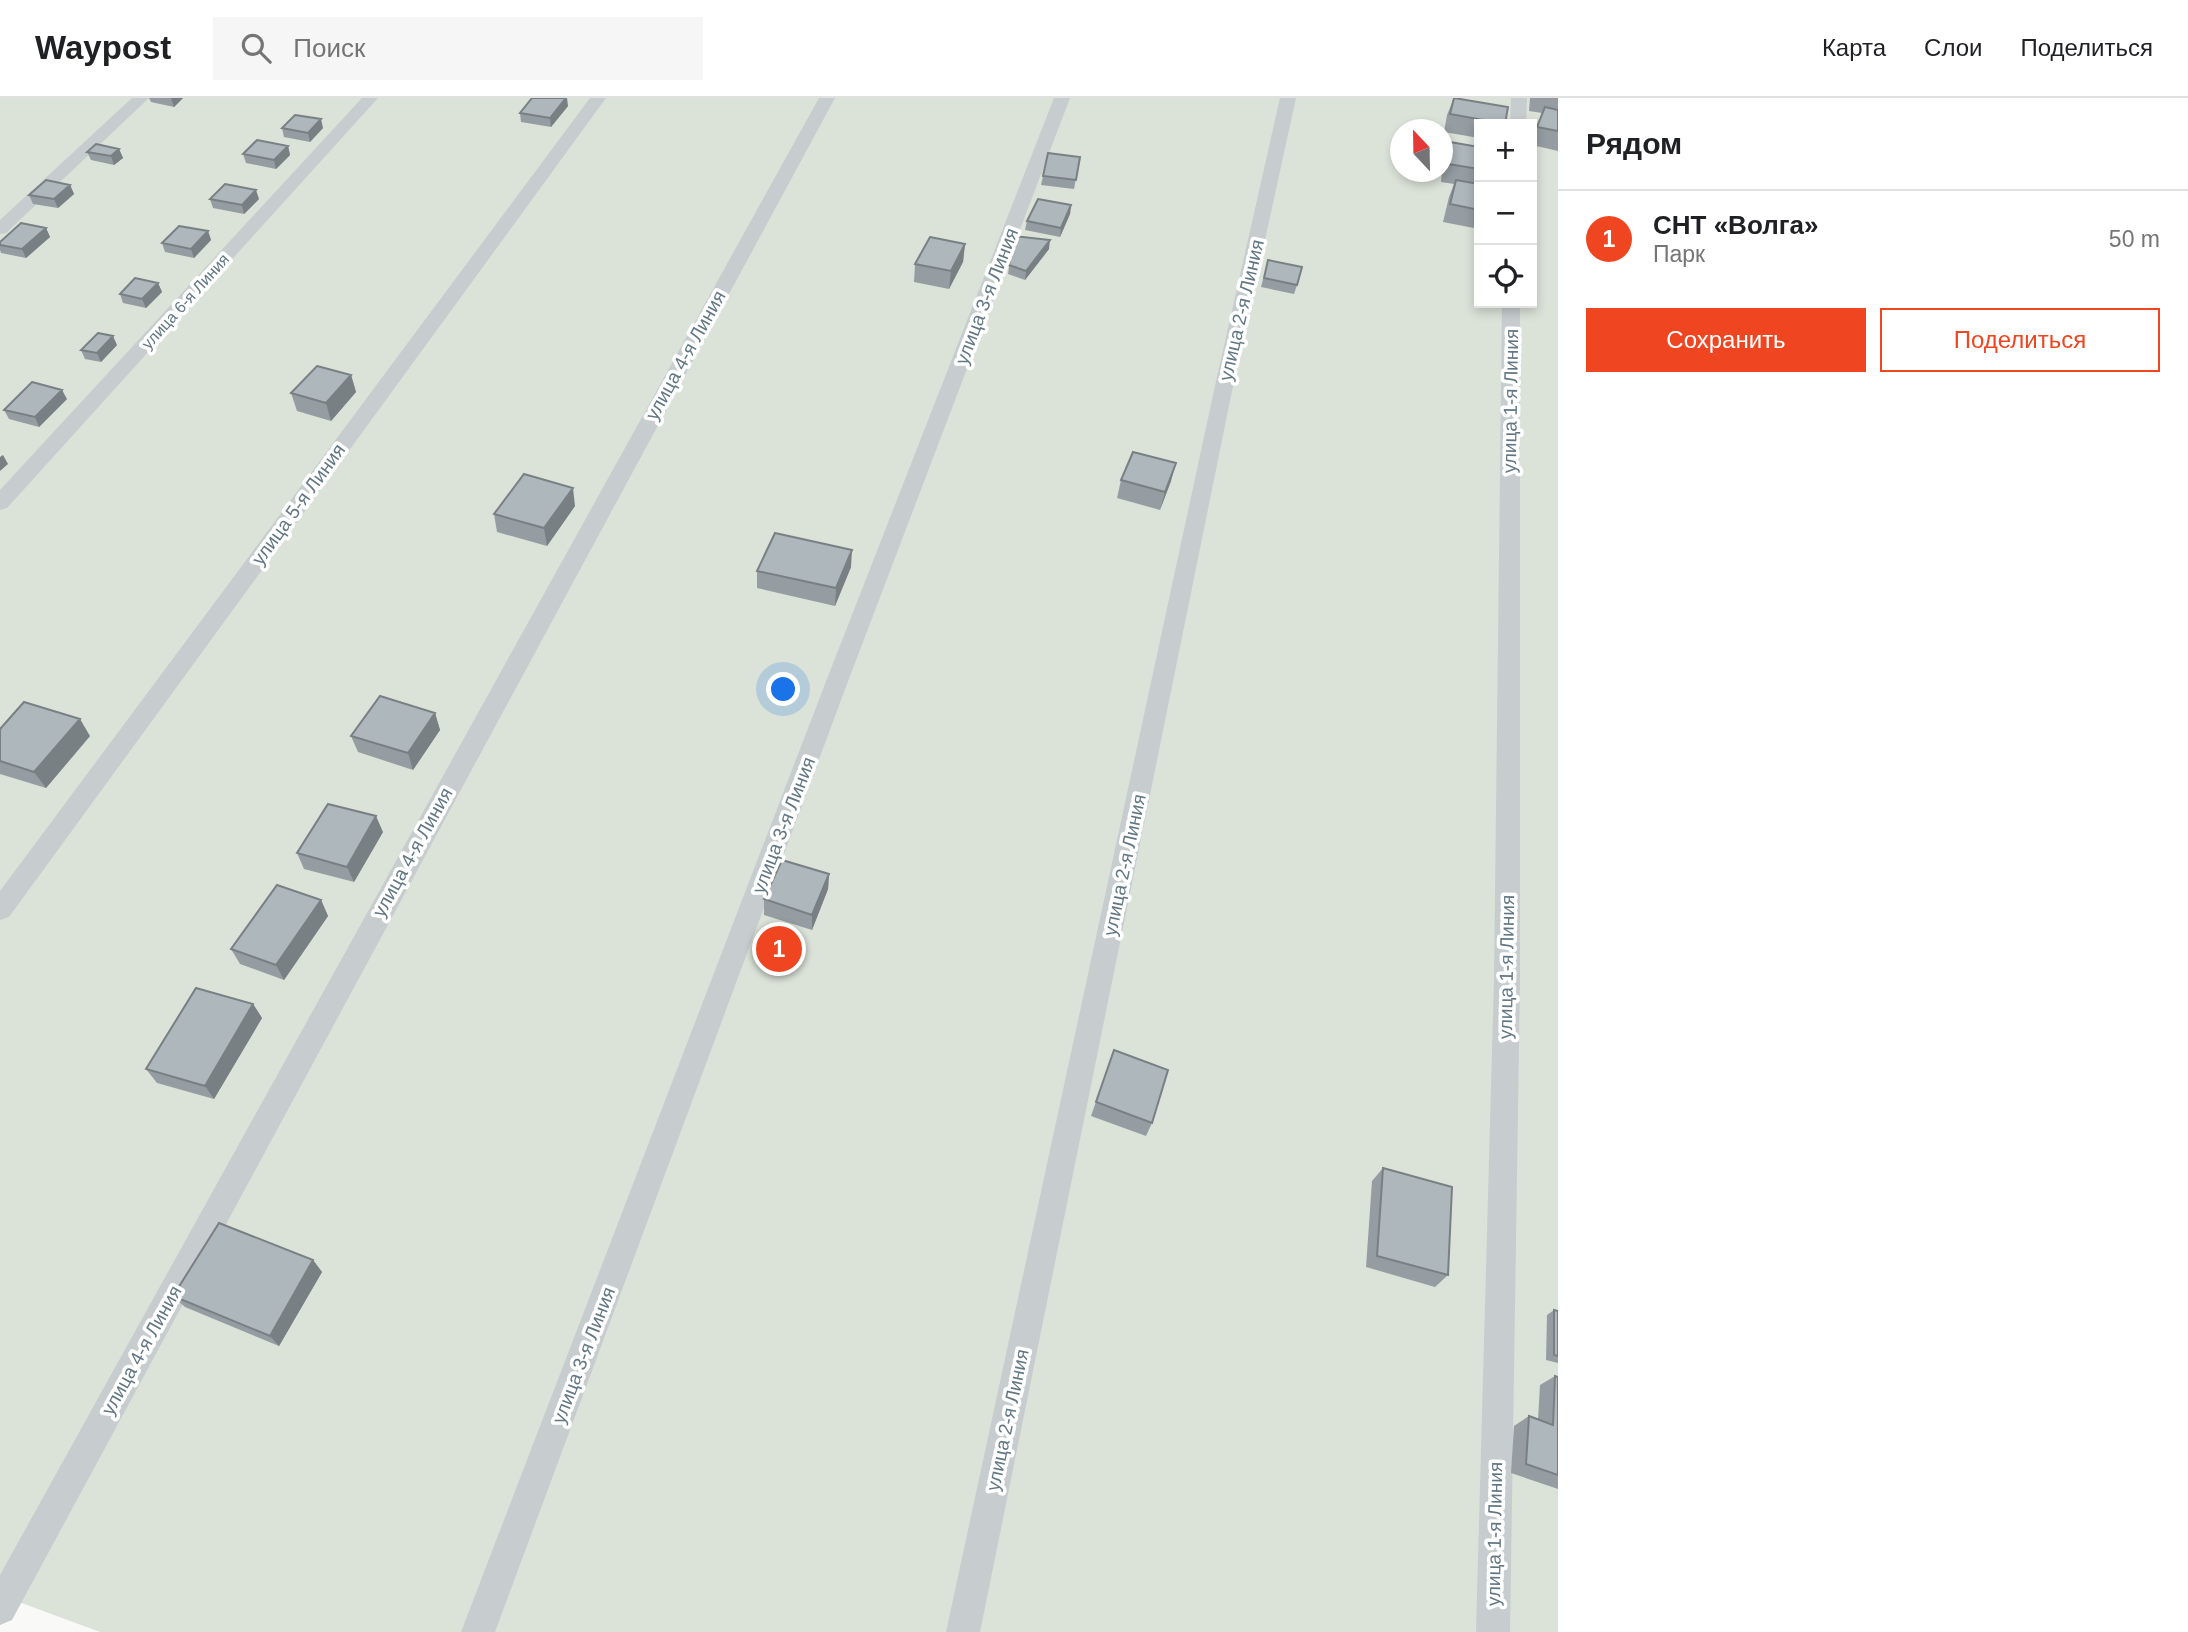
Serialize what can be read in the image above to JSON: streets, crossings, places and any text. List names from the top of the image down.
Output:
{
  "streets": {
    "lane": [
      "улица 3-я Линия",
      "улица 6-я Линия",
      "улица 2-я Линия",
      "улица 4-я Линия",
      "улица 1-я Линия",
      "улица 5-я Линия"
    ]
  },
  "north": "top",
  "page": {
    "header": "Waypost",
    "search": "Поиск",
    "nav": ["Карта", "Слои", "Поделиться"],
    "heading": "Рядом",
    "map_buttons": ["+", "−"],
    "list": [
      {
        "mark": "1",
        "name": "СНТ «Волга»",
        "note": "Парк",
        "value": "50 m"
      }
    ],
    "buttons": ["Сохранить", "Поделиться"],
    "pins": "1"
  }
}
